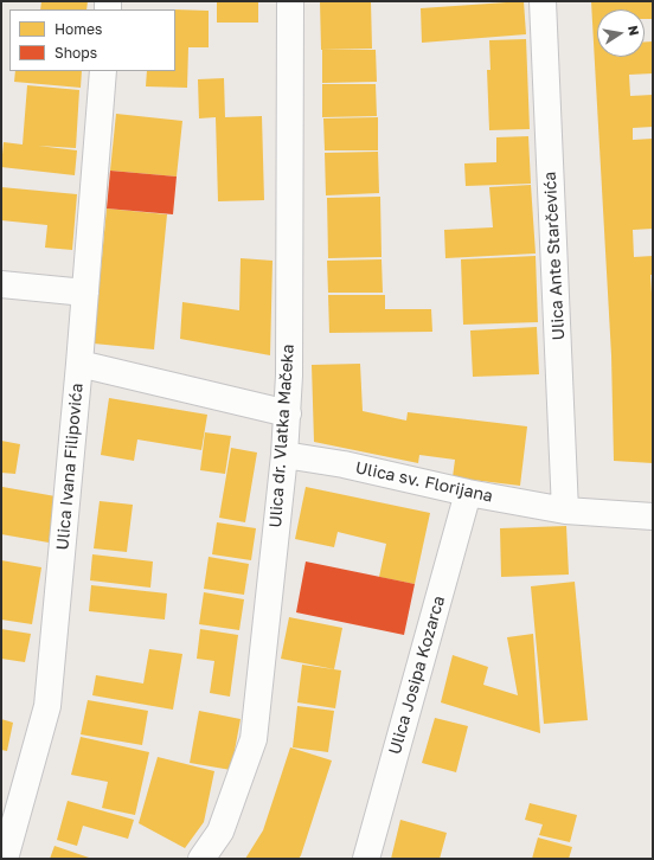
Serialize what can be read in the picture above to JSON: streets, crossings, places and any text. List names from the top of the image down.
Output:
{
  "streets": {
    "street": [
      "Ulica Ante Starčevića",
      "Ulica dr. Vlatka Mačeka",
      "Ulica Ivana Filipovića",
      "Ulica sv. Florijana",
      "Ulica Josipa Kozarca"
    ]
  },
  "crossings": [
    ["Ulica Ante Starčevića", "Ulica sv. Florijana"],
    ["Ulica dr. Vlatka Mačeka", "Ulica sv. Florijana"],
    ["Ulica sv. Florijana", "Ulica Josipa Kozarca"]
  ],
  "legend": ["Homes", "Shops"],
  "north": "right"
}
